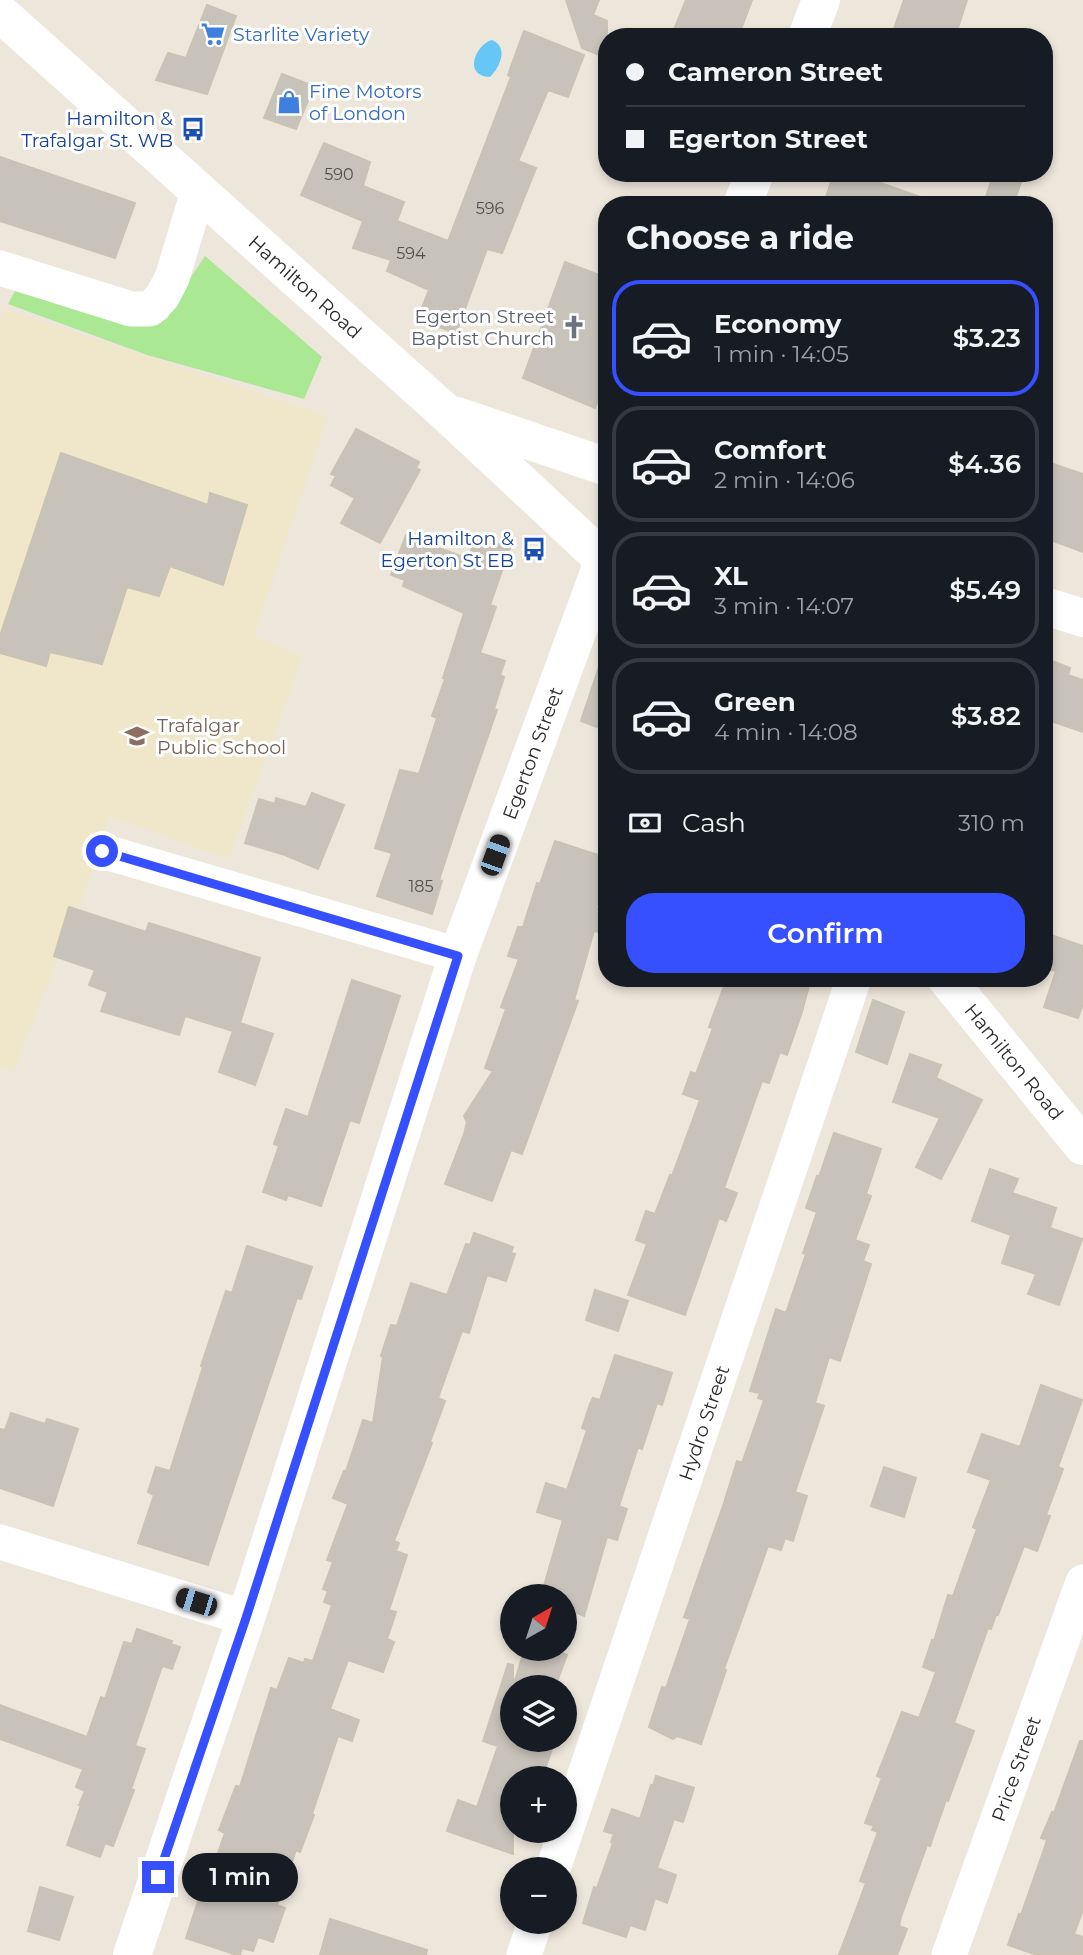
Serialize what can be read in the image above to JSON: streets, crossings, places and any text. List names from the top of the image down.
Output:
{
  "streets": {
    "street": [
      "Hamilton Road",
      "Egerton Street",
      "Hydro Street",
      "Price Street"
    ]
  },
  "places": {
    "supermarket": ["Starlite Variety"],
    "shop": ["Fine Motors of London"],
    "bus stop": ["Hamilton & Trafalgar St. WB", "Hamilton & Egerton St EB"],
    "church": ["Egerton Street Baptist Church"],
    "school or university": ["Trafalgar Public School"]
  },
  "house_numbers": [
    "590",
    "596",
    "594",
    "185"
  ],
  "north": "top right",
  "page": {
    "banner": ["Cameron Street", "Egerton Street"],
    "heading": "Choose a ride",
    "list": [
      {
        "name": "Economy",
        "note": "1 min · 14:05",
        "value": "$3.23"
      },
      {
        "name": "Comfort",
        "note": "2 min · 14:06",
        "value": "$4.36"
      },
      {
        "name": "XL",
        "note": "3 min · 14:07",
        "value": "$5.49"
      },
      {
        "name": "Green",
        "note": "4 min · 14:08",
        "value": "$3.82"
      }
    ],
    "pay": ["Cash", "310 m"],
    "buttons": "Confirm",
    "map_buttons": ["+", "−"],
    "bubble": "1 min"
  }
}
